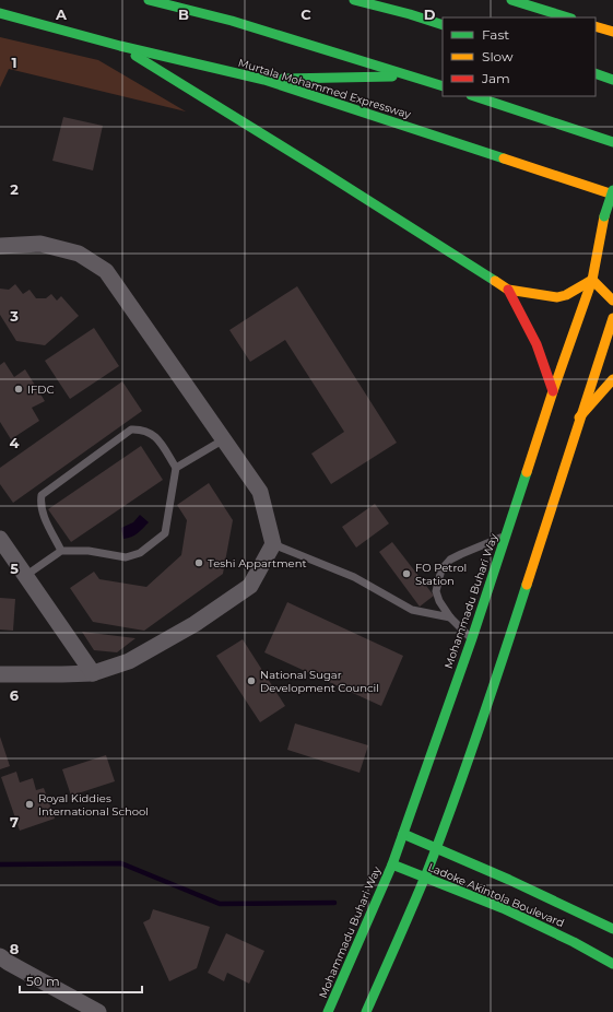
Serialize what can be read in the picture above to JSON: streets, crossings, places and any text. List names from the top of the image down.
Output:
{
  "streets": {
    "main road": ["Murtala Mohammed Expressway", "Mohammadu Buhari Way", "Ladoke Akintola Boulevard"]
  },
  "crossings": [
    ["Mohammadu Buhari Way", "Ladoke Akintola Boulevard"]
  ],
  "places": [
    "IFDC",
    "Teshi Appartment",
    "FO Petrol Station",
    "National Sugar Development Council",
    "Royal Kiddies International School"
  ],
  "legend": ["Fast", "Slow", "Jam"],
  "scale_bar": "50 m",
  "grid": {
    "columns": [
      "A",
      "B",
      "C",
      "D"
    ],
    "rows": [
      "1",
      "2",
      "3",
      "4",
      "5",
      "6",
      "7",
      "8"
    ]
  }
}
